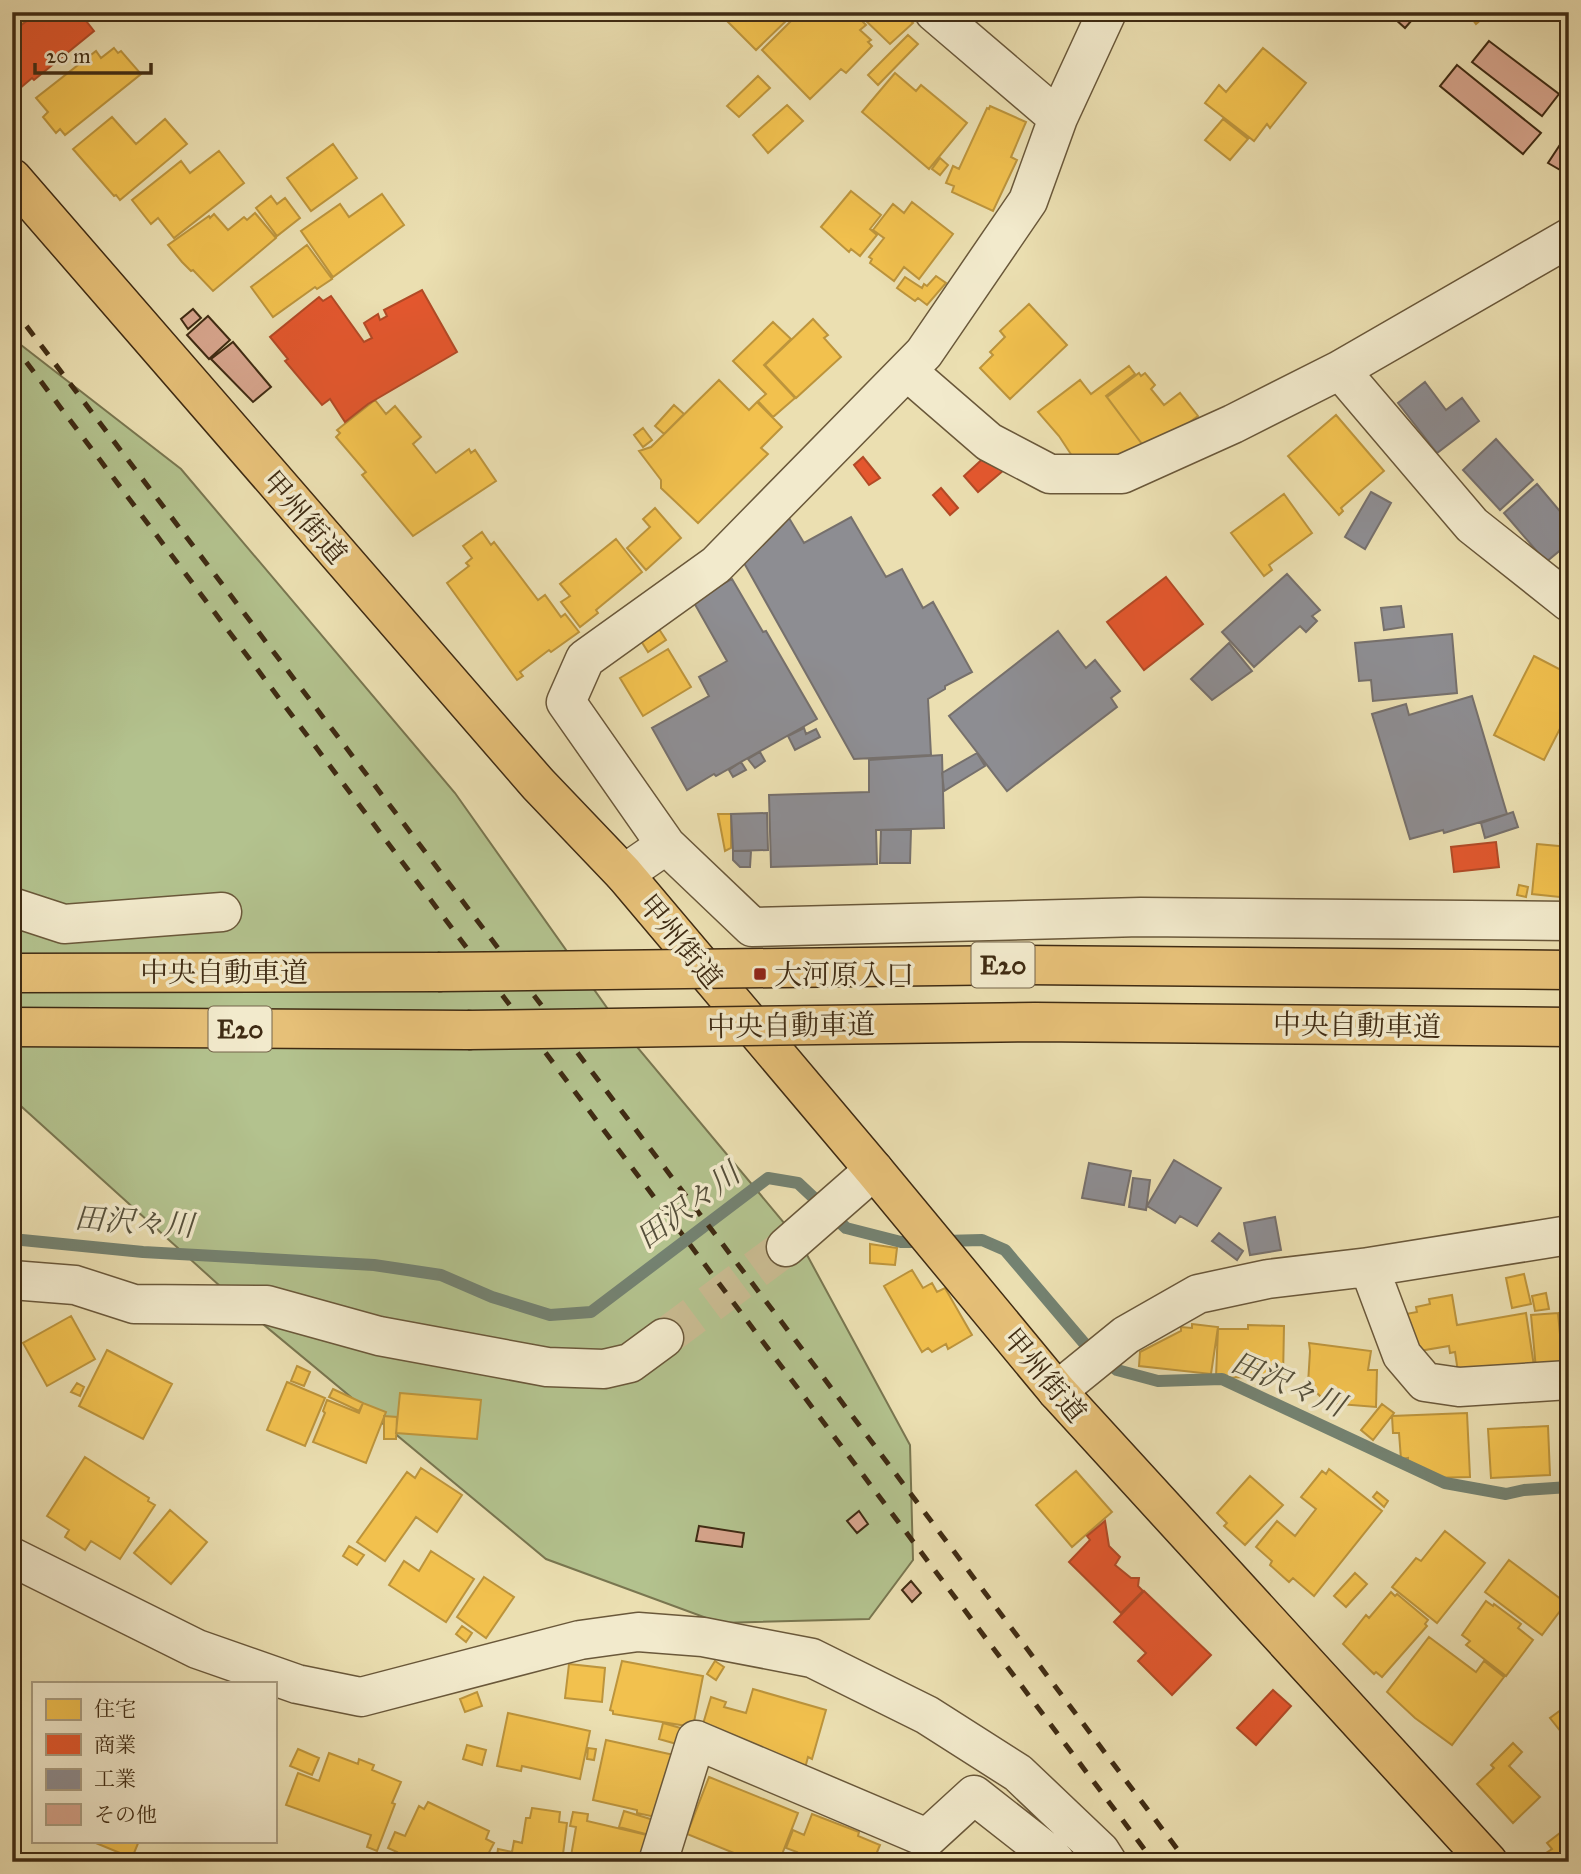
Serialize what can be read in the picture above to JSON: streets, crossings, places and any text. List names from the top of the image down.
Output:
{
  "streets": {
    "main road": ["甲州街道", "E20", "中央自動車道"]
  },
  "water": ["田沢々川"],
  "places": {
    "transit": ["大河原入口"]
  },
  "legend": [
    "住宅",
    "商業",
    "工業",
    "その他"
  ],
  "scale_bar": "20 m"
}
